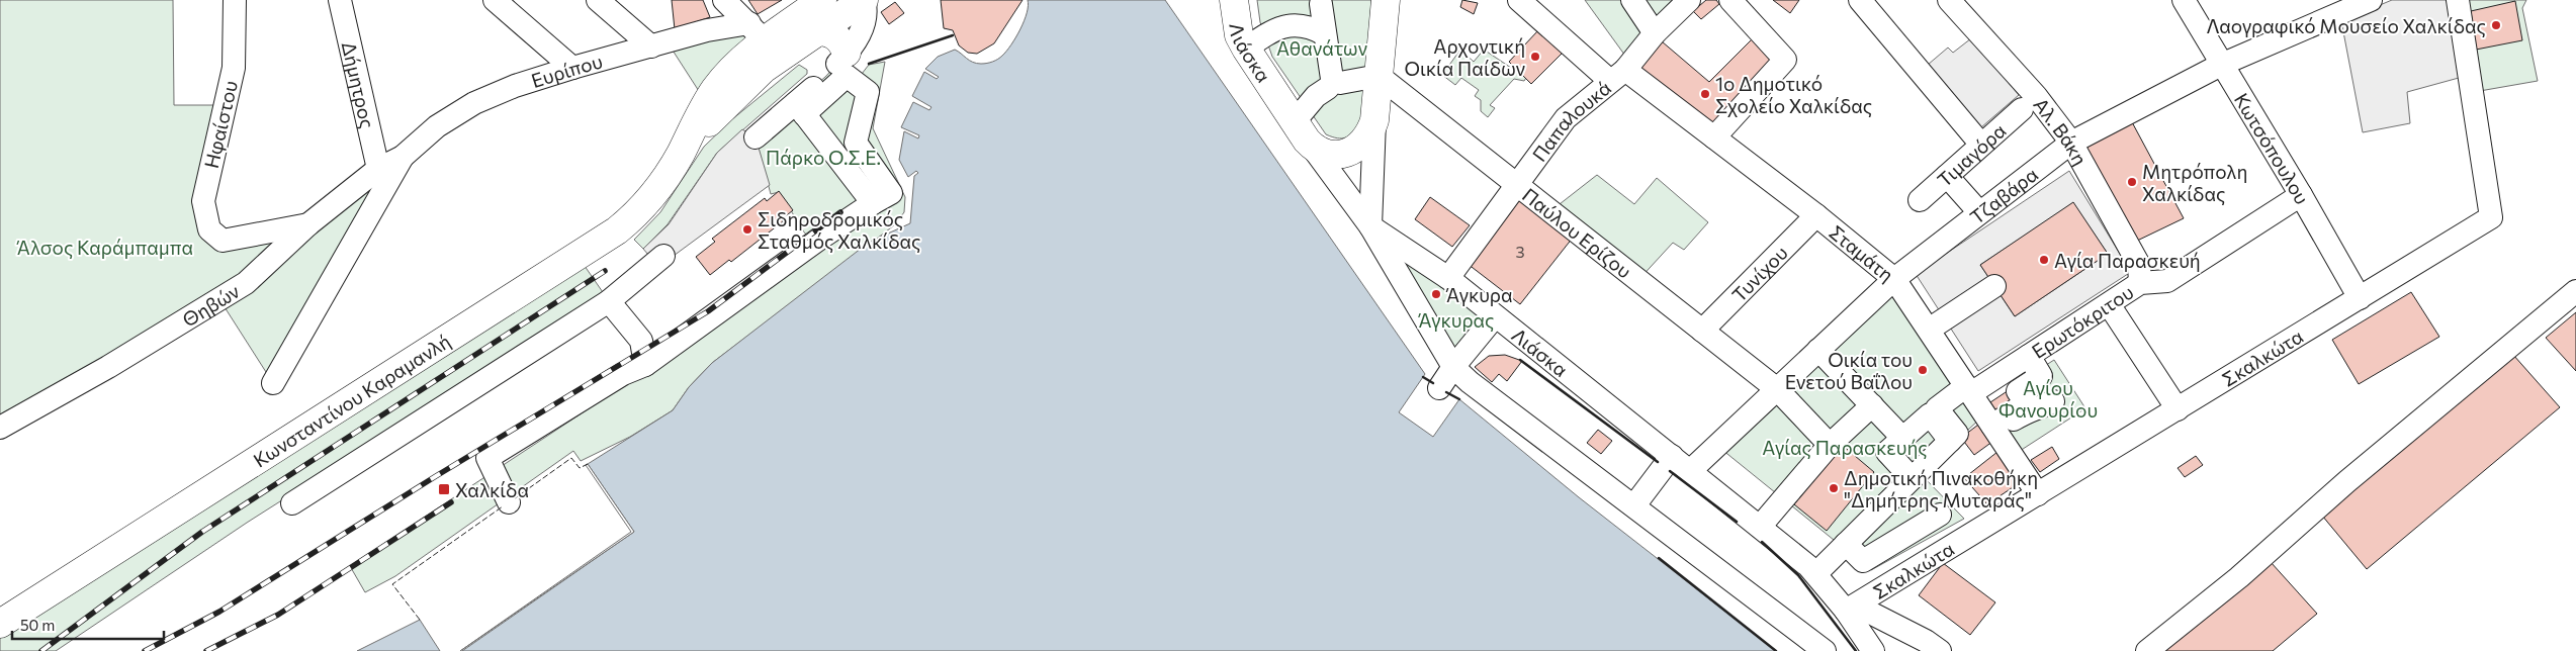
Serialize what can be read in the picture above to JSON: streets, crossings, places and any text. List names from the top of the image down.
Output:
{
  "streets": {
    "main road": ["Λιάσκα", "Κωνσταντίνου Καραμανλή"],
    "street": [
      "Ευρίπου",
      "Δήμητρος",
      "Παπαλουκά",
      "Ηφαίστου",
      "Αλ. Βάκη",
      "Κωτσόπουλου",
      "Τιμαγόρα",
      "Τζαβάρα",
      "Παύλου Ερίζου",
      "Σταμάτη",
      "Τυνίχου",
      "Θηβών",
      "Ερωτόκριτου",
      "Σκαλκώτα"
    ]
  },
  "crossings": [
    ["Λιάσκα", "Παπαλουκά"],
    ["Λιάσκα", "Τζαβάρα"],
    ["Λιάσκα", "Παύλου Ερίζου"],
    ["Λιάσκα", "Σκαλκώτα"],
    ["Ευρίπου", "Θηβών"],
    ["Ευρίπου", "Κωνσταντίνου Καραμανλή"],
    ["Δήμητρος", "Θηβών"],
    ["Παπαλουκά", "Παύλου Ερίζου"],
    ["Παπαλουκά", "Σταμάτη"],
    ["Ηφαίστου", "Θηβών"],
    ["Αλ. Βάκη", "Τζαβάρα"],
    ["Αλ. Βάκη", "Ερωτόκριτου"],
    ["Κωτσόπουλου", "Τζαβάρα"],
    ["Κωτσόπουλου", "Ερωτόκριτου"],
    ["Κωτσόπουλου", "Σκαλκώτα"],
    ["Τζαβάρα", "Παύλου Ερίζου"],
    ["Τζαβάρα", "Σταμάτη"],
    ["Παύλου Ερίζου", "Τυνίχου"],
    ["Σταμάτη", "Τυνίχου"],
    ["Σταμάτη", "Ερωτόκριτου"],
    ["Σταμάτη", "Σκαλκώτα"]
  ],
  "parks": [
    "Αθανάτων",
    "Πάρκο Ο.Σ.Ε.",
    "Άλσος Καράμπαμπα",
    "Άγκυρας",
    "Αγίου Φανουρίου",
    "Αγίας Παρασκευής"
  ],
  "places": {
    "other": [
      "Λαογραφικό Μουσείο Χαλκίδας",
      "Αρχοντική Οικία Παίδων",
      "1ο Δημοτικό Σχολείο Χαλκίδας",
      "Μητρόπολη Χαλκίδας",
      "Σιδηροδρομικός Σταθμός Χαλκίδας",
      "Αγία Παρασκευή",
      "Άγκυρα",
      "Οικία του Ενετού Βαΐλου",
      "Δημοτική Πινακοθήκη \"Δημήτρης Μυταράς\""
    ],
    "transit": ["Χαλκίδα"]
  },
  "house_numbers": ["3"],
  "scale_bar": "50 m"
}
